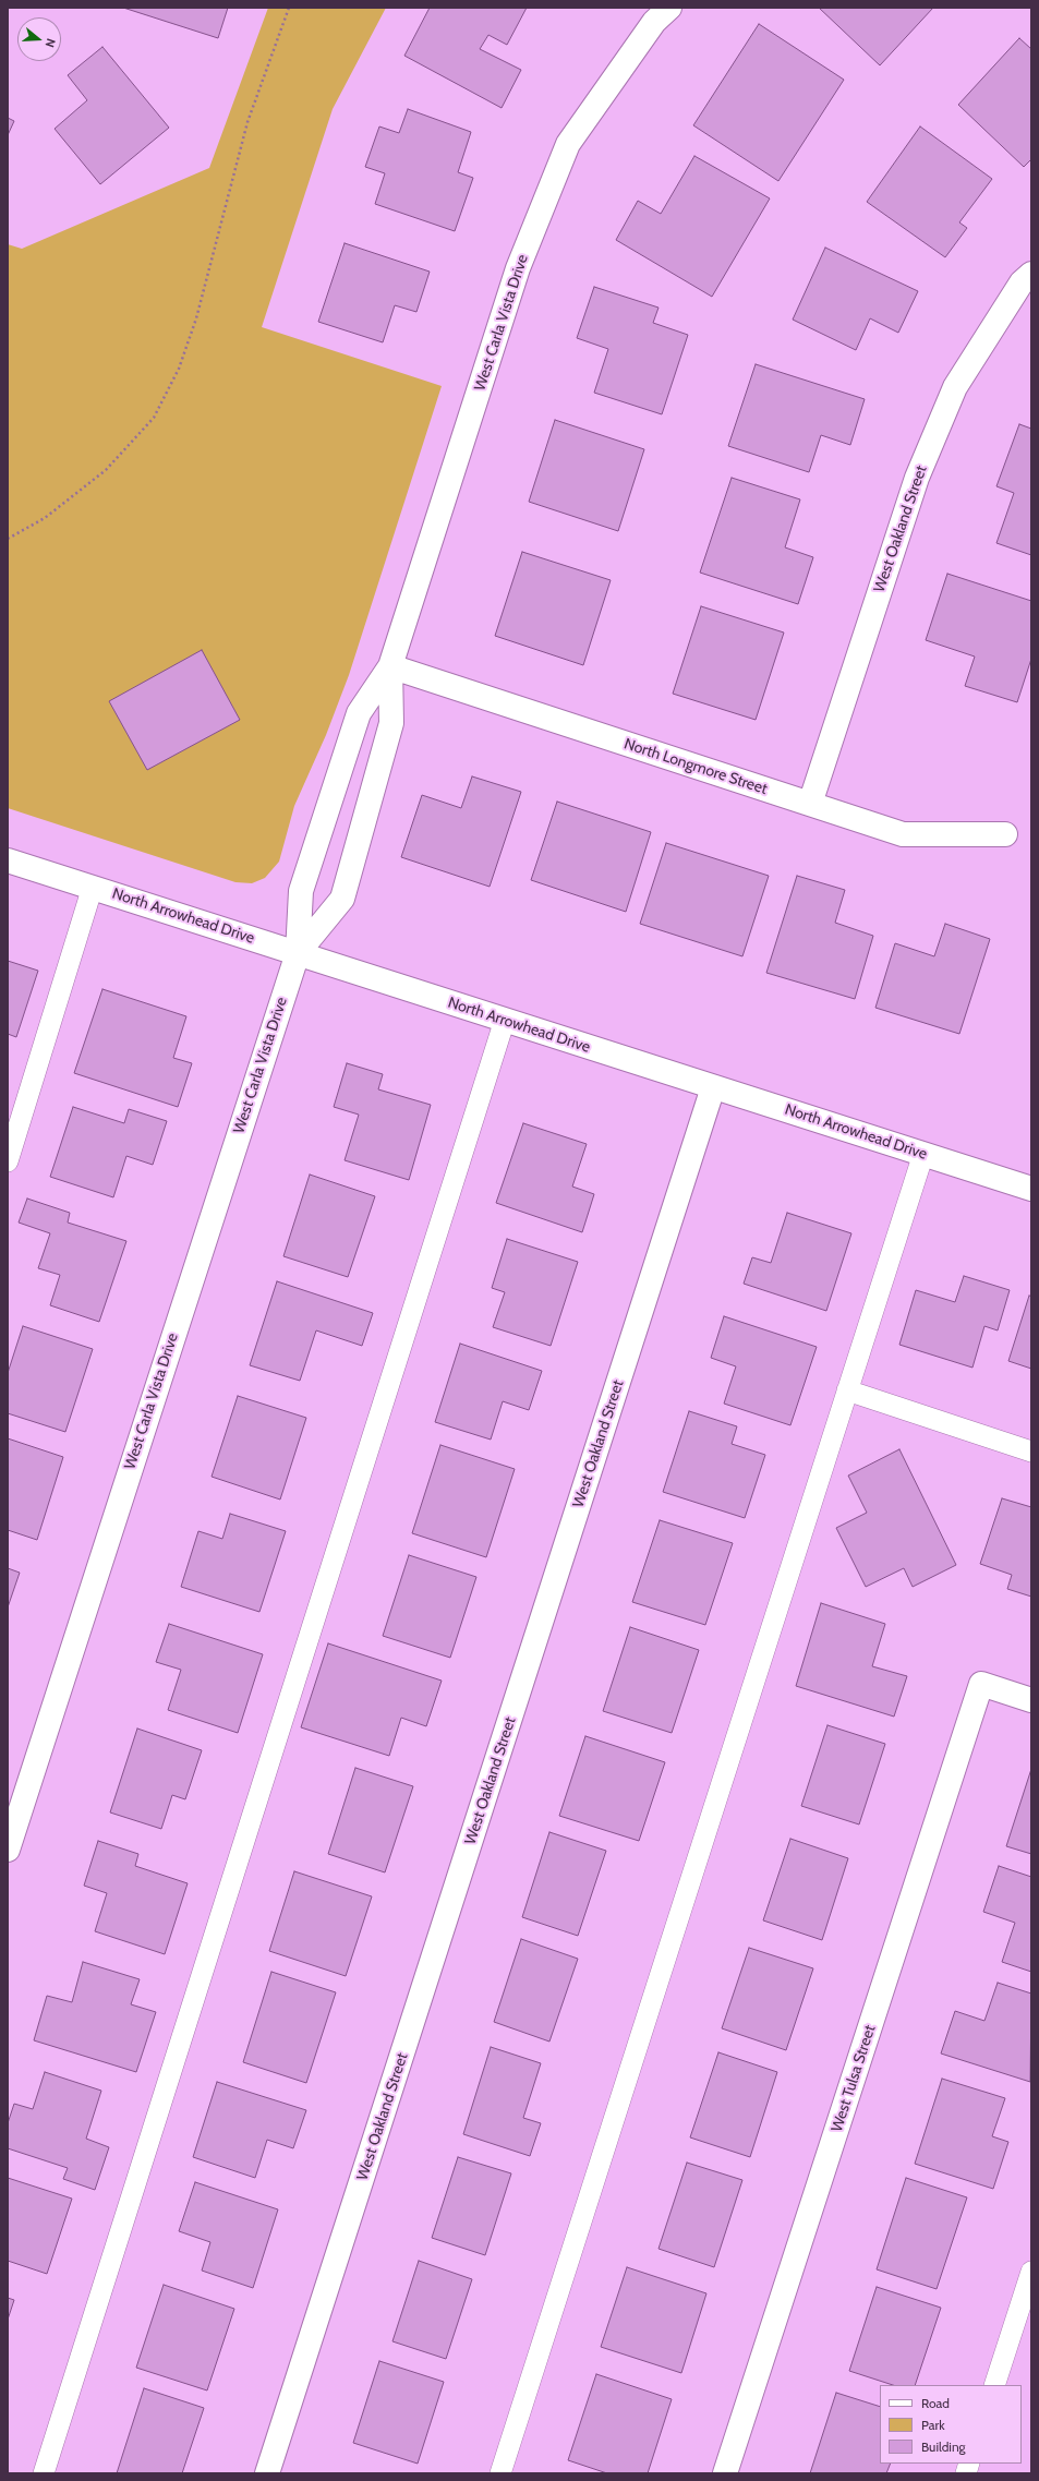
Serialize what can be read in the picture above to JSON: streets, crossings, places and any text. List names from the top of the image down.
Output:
{
  "streets": {
    "street": [
      "West Carla Vista Drive",
      "West Oakland Street",
      "North Longmore Street",
      "North Arrowhead Drive",
      "West Tulsa Street"
    ]
  },
  "crossings": [
    ["West Carla Vista Drive", "North Longmore Street"],
    ["West Carla Vista Drive", "North Arrowhead Drive"],
    ["West Oakland Street", "North Longmore Street"],
    ["West Oakland Street", "North Arrowhead Drive"]
  ],
  "legend": ["Road", "Park", "Building"],
  "north": "right"
}
